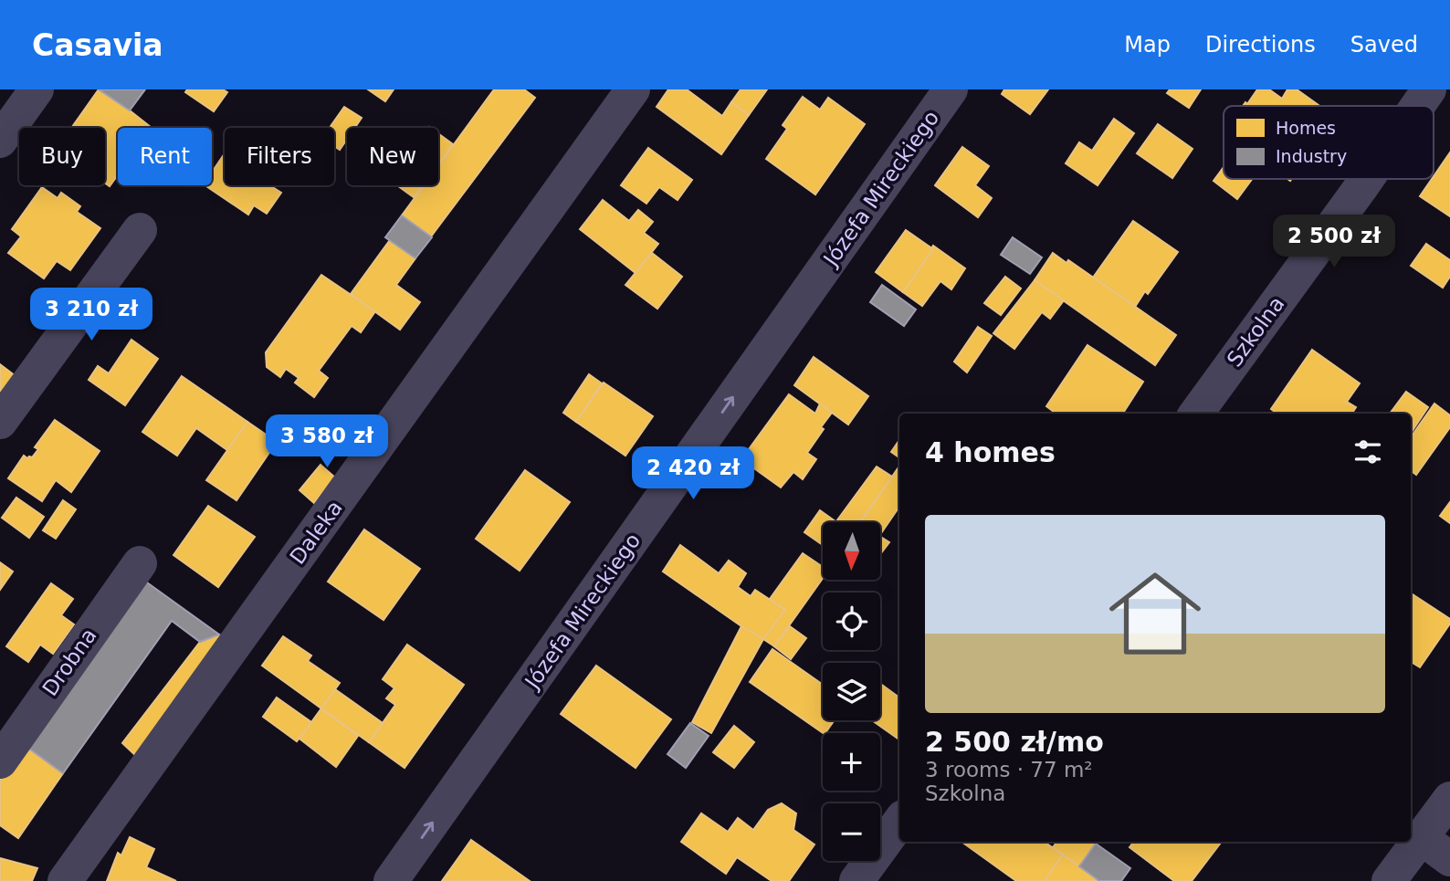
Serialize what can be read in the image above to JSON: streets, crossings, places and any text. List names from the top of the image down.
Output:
{
  "streets": {
    "street": [
      "Józefa Mireckiego",
      "Szkolna",
      "Daleka",
      "Drobna"
    ]
  },
  "one_way": ["Józefa Mireckiego"],
  "legend": ["Homes", "Industry"],
  "north": "bottom",
  "page": {
    "header": "Casavia",
    "nav": ["Map", "Directions", "Saved"],
    "chip": [
      "Buy",
      "Rent",
      "Filters",
      "New"
    ],
    "price": [
      "2 500 zł",
      "3 210 zł",
      "3 580 zł",
      "2 420 zł"
    ],
    "heading": "4 homes",
    "list": [
      {
        "name": "2 500 zł/mo",
        "note": "3 rooms · 77 m² · Szkolna"
      }
    ],
    "map_buttons": ["+", "−"]
  }
}
